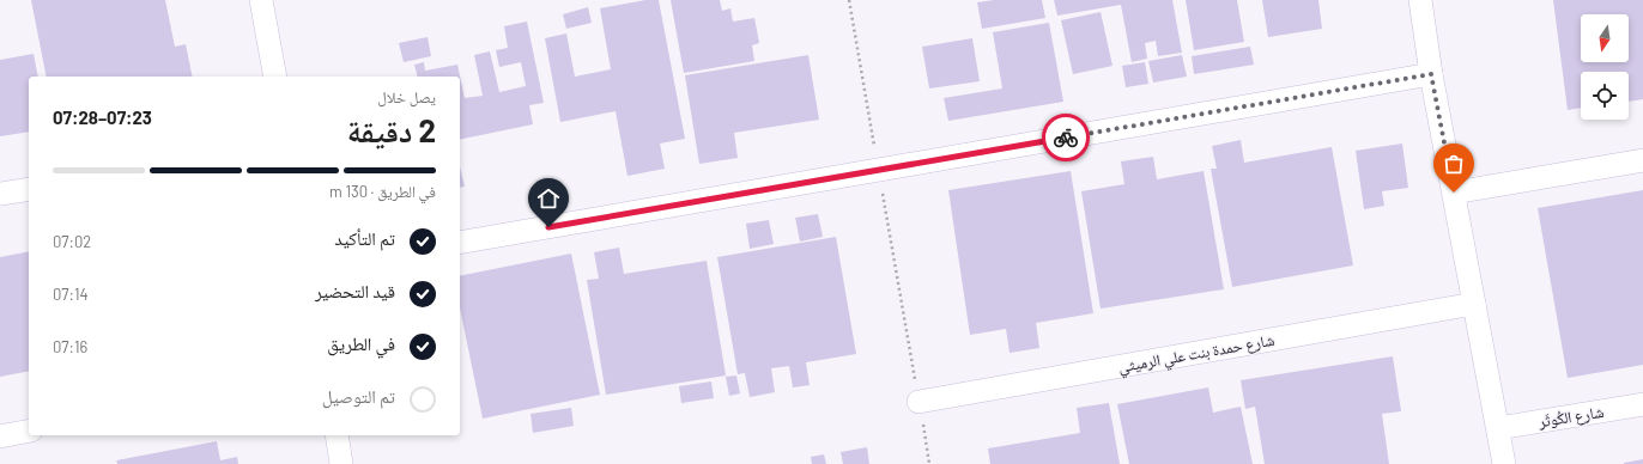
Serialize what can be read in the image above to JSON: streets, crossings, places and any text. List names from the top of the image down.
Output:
{
  "streets": {
    "street": ["شارع حمدة بنت علي الرميثي", "شارع الكُوثَر"]
  },
  "north": "bottom",
  "page": {
    "heading": ["2 دقيقة", "يصل خلال", "07:23–07:28"],
    "bar": "في الطريق · 130 m",
    "list": [
      ["تم التأكيد", "07:02"],
      ["قيد التحضير", "07:14"],
      ["في الطريق", "07:16"],
      "تم التوصيل"
    ]
  }
}
